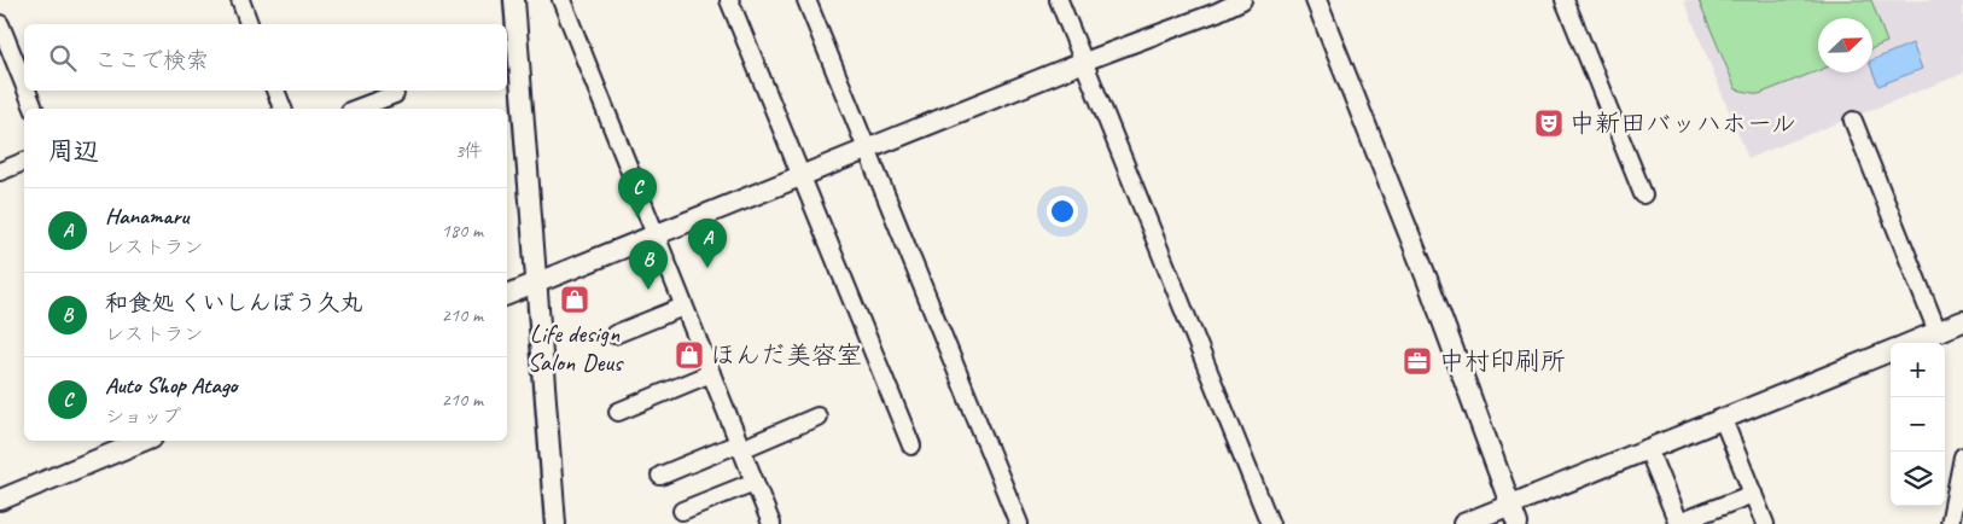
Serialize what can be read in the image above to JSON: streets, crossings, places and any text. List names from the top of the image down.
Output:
{
  "places": {
    "theatre": ["中新田バッハホール"],
    "shop": ["Life design Salon Deus", "ほんだ美容室"],
    "office": ["中村印刷所"]
  },
  "north": "top right",
  "page": {
    "search": "ここで検索",
    "heading": ["周辺", "3件"],
    "pins": ["C", "A", "B"],
    "list": [
      {
        "mark": "A",
        "name": "Hanamaru",
        "note": "レストラン",
        "value": "180 m"
      },
      {
        "mark": "B",
        "name": "和食処 くいしんぼう久丸",
        "note": "レストラン",
        "value": "210 m"
      },
      {
        "mark": "C",
        "name": "Auto Shop Atago",
        "note": "ショップ",
        "value": "210 m"
      }
    ],
    "map_buttons": ["+", "−"]
  }
}
